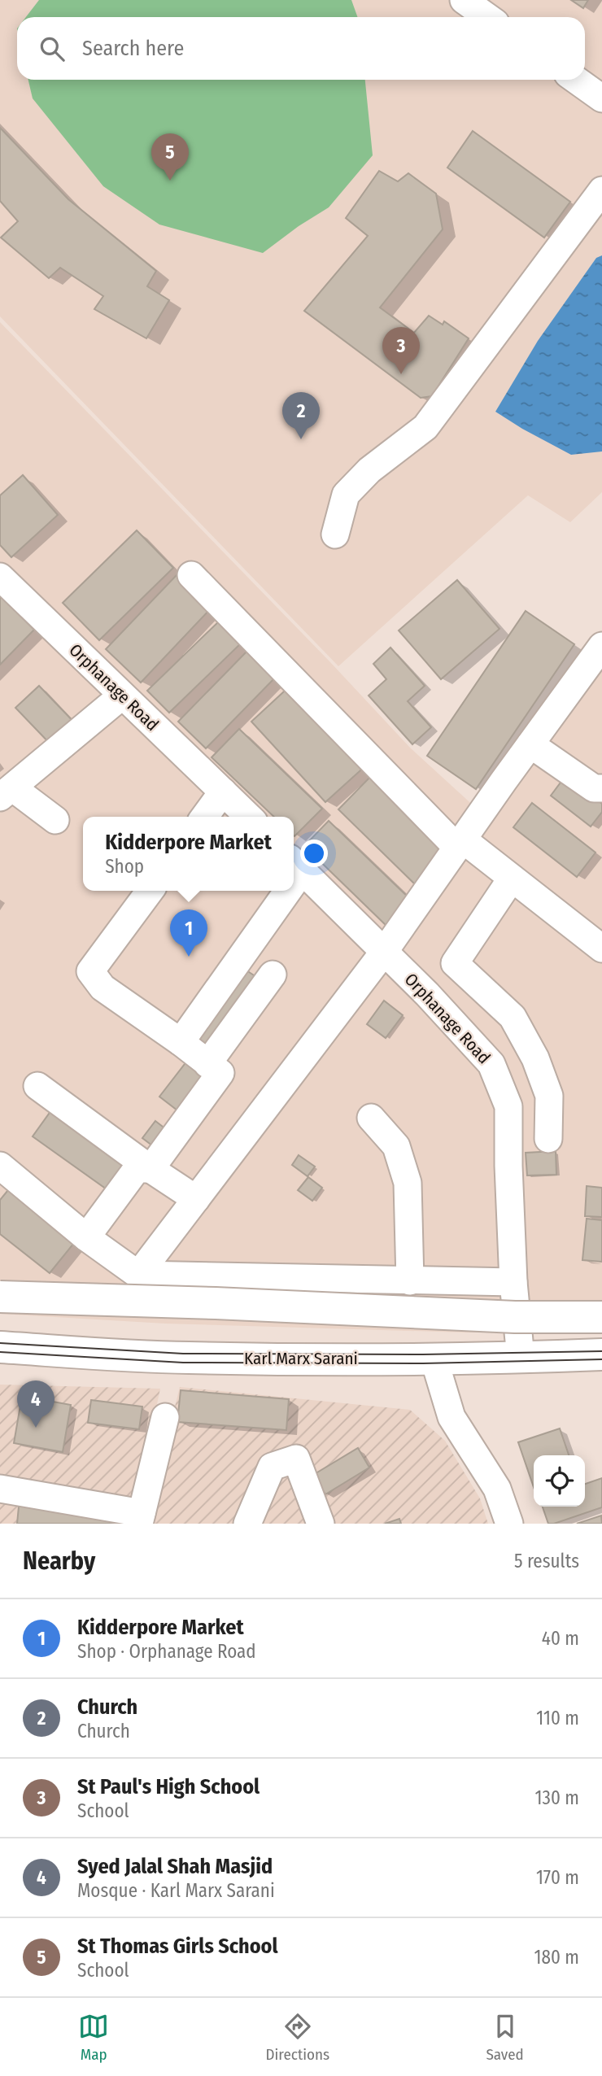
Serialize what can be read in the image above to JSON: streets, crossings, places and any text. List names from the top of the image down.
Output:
{
  "streets": {
    "main road": ["Karl Marx Sarani"],
    "street": ["Orphanage Road"]
  },
  "crossings": [
    ["Orphanage Road", "Karl Marx Sarani"]
  ],
  "page": {
    "search": "Search here",
    "pins": [
      "5",
      "3",
      "2",
      "1",
      "4"
    ],
    "popup": ["Kidderpore Market", "Shop"],
    "heading": ["Nearby", "5 results"],
    "list": [
      {
        "mark": "1",
        "name": "Kidderpore Market",
        "note": "Shop · Orphanage Road",
        "value": "40 m"
      },
      {
        "mark": "2",
        "name": "Church",
        "note": "Church",
        "value": "110 m"
      },
      {
        "mark": "3",
        "name": "St Paul's High School",
        "note": "School",
        "value": "130 m"
      },
      {
        "mark": "4",
        "name": "Syed Jalal Shah Masjid",
        "note": "Mosque · Karl Marx Sarani",
        "value": "170 m"
      },
      {
        "mark": "5",
        "name": "St Thomas Girls School",
        "note": "School",
        "value": "180 m"
      }
    ],
    "nav": ["Map", "Directions", "Saved"]
  }
}
